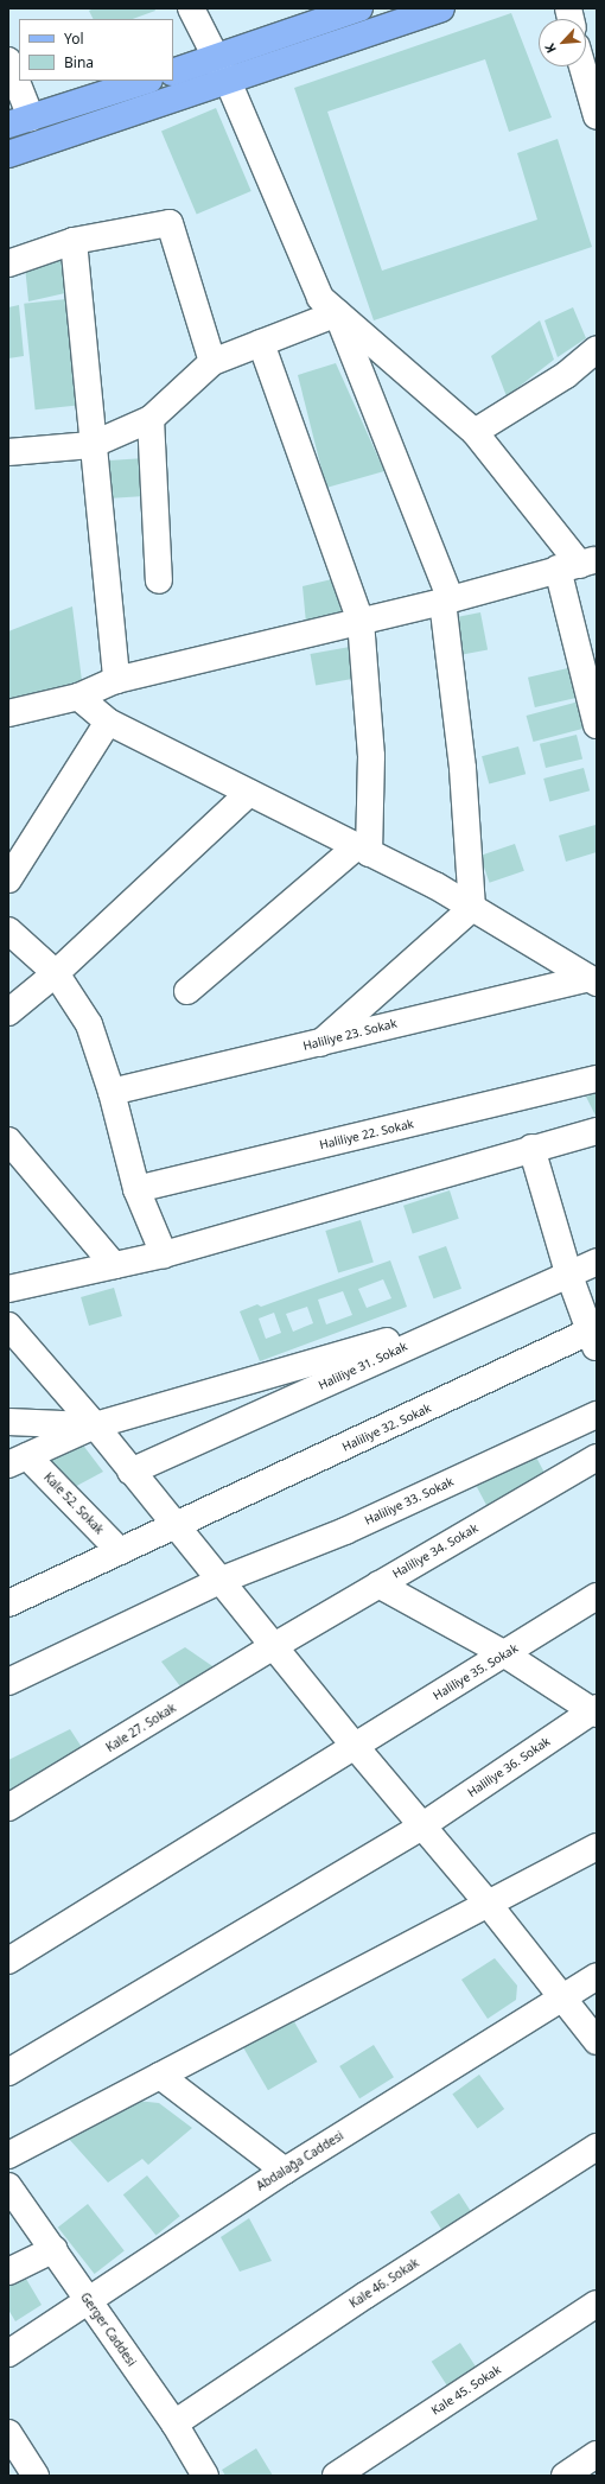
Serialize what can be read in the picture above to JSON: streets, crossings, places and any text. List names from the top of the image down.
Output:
{
  "streets": {
    "street": [
      "Haliliye 23. Sokak",
      "Haliliye 22. Sokak",
      "Haliliye 31. Sokak",
      "Haliliye 32. Sokak",
      "Haliliye 33. Sokak",
      "Kale 52. Sokak",
      "Haliliye 34. Sokak",
      "Haliliye 35. Sokak",
      "Kale 27. Sokak",
      "Haliliye 36. Sokak",
      "Abdalağa Caddesi",
      "Kale 46. Sokak",
      "Gerger Caddesi",
      "Kale 45. Sokak"
    ]
  },
  "crossings": [
    ["Haliliye 32. Sokak", "Kale 52. Sokak"],
    ["Haliliye 34. Sokak", "Kale 27. Sokak"],
    ["Abdalağa Caddesi", "Gerger Caddesi"],
    ["Kale 46. Sokak", "Gerger Caddesi"]
  ],
  "legend": ["Yol", "Bina"],
  "north": "bottom left"
}
